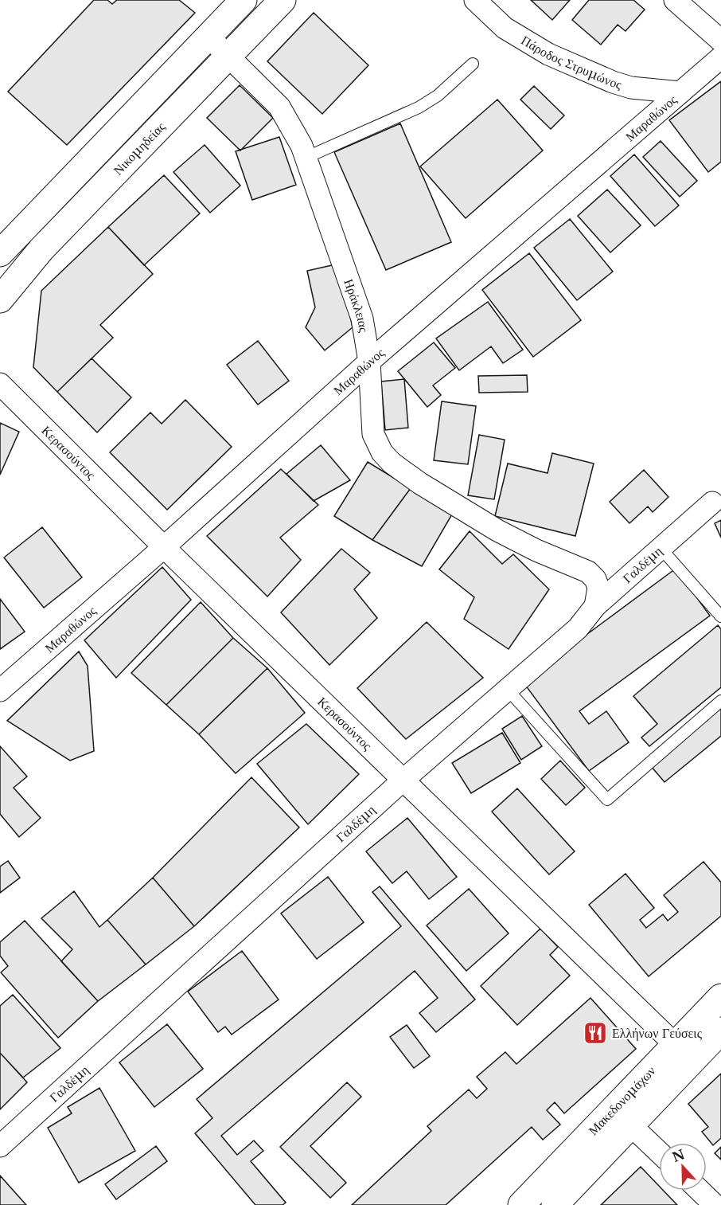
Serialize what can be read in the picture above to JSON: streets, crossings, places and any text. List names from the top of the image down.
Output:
{
  "streets": {
    "street": [
      "Πάροδος Στρυμώνος",
      "Μαραθώνος",
      "Νικομηδείας",
      "Ηράκλειας",
      "Κερασούντος",
      "Γαλδέμη",
      "Μακεδονομάχων"
    ]
  },
  "crossings": [
    ["Πάροδος Στρυμώνος", "Μαραθώνος"],
    ["Μαραθώνος", "Ηράκλειας"],
    ["Μαραθώνος", "Κερασούντος"],
    ["Νικομηδείας", "Ηράκλειας"],
    ["Ηράκλειας", "Γαλδέμη"],
    ["Κερασούντος", "Γαλδέμη"],
    ["Κερασούντος", "Μακεδονομάχων"]
  ],
  "places": {
    "restaurant": ["Ελλήνων Γεύσεις"]
  },
  "north": "top"
}
